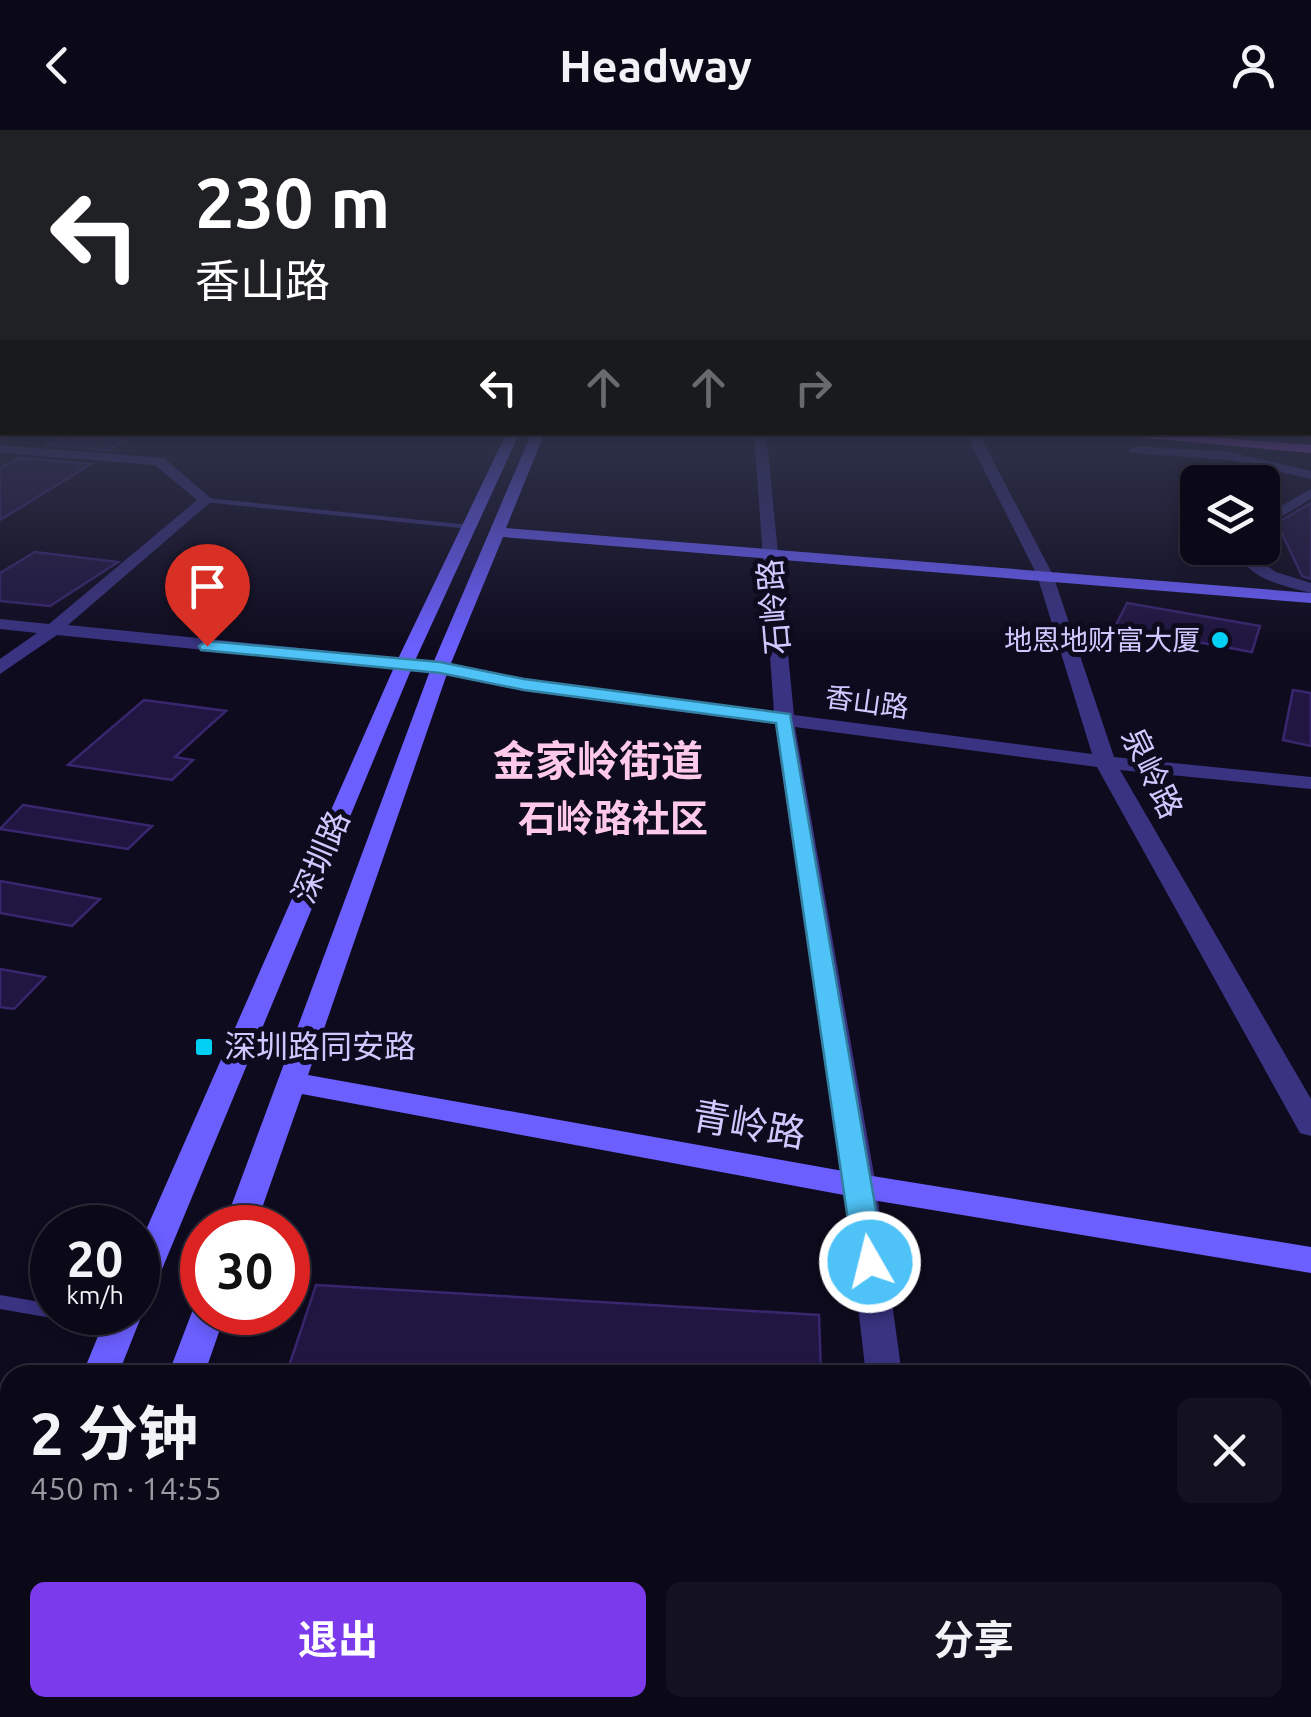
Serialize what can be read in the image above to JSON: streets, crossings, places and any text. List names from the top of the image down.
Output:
{
  "streets": {
    "main road": ["深圳路", "青岭路"],
    "street": ["石岭路", "香山路", "泉岭路"]
  },
  "crossings": [
    ["石岭路", "香山路"],
    ["石岭路", "青岭路"],
    ["香山路", "泉岭路"],
    ["香山路", "深圳路"],
    ["深圳路", "青岭路"]
  ],
  "districts": ["金家岭街道", "石岭路社区"],
  "places": {
    "other": ["地恩地财富大厦"],
    "transit": ["深圳路同安路"]
  },
  "page": {
    "header": "Headway",
    "turn": ["230 m", "香山路"],
    "speed": "20 km/h",
    "limit": "30",
    "heading": ["2 分钟", "450 m · 14:55"],
    "buttons": ["退出", "分享"]
  }
}
